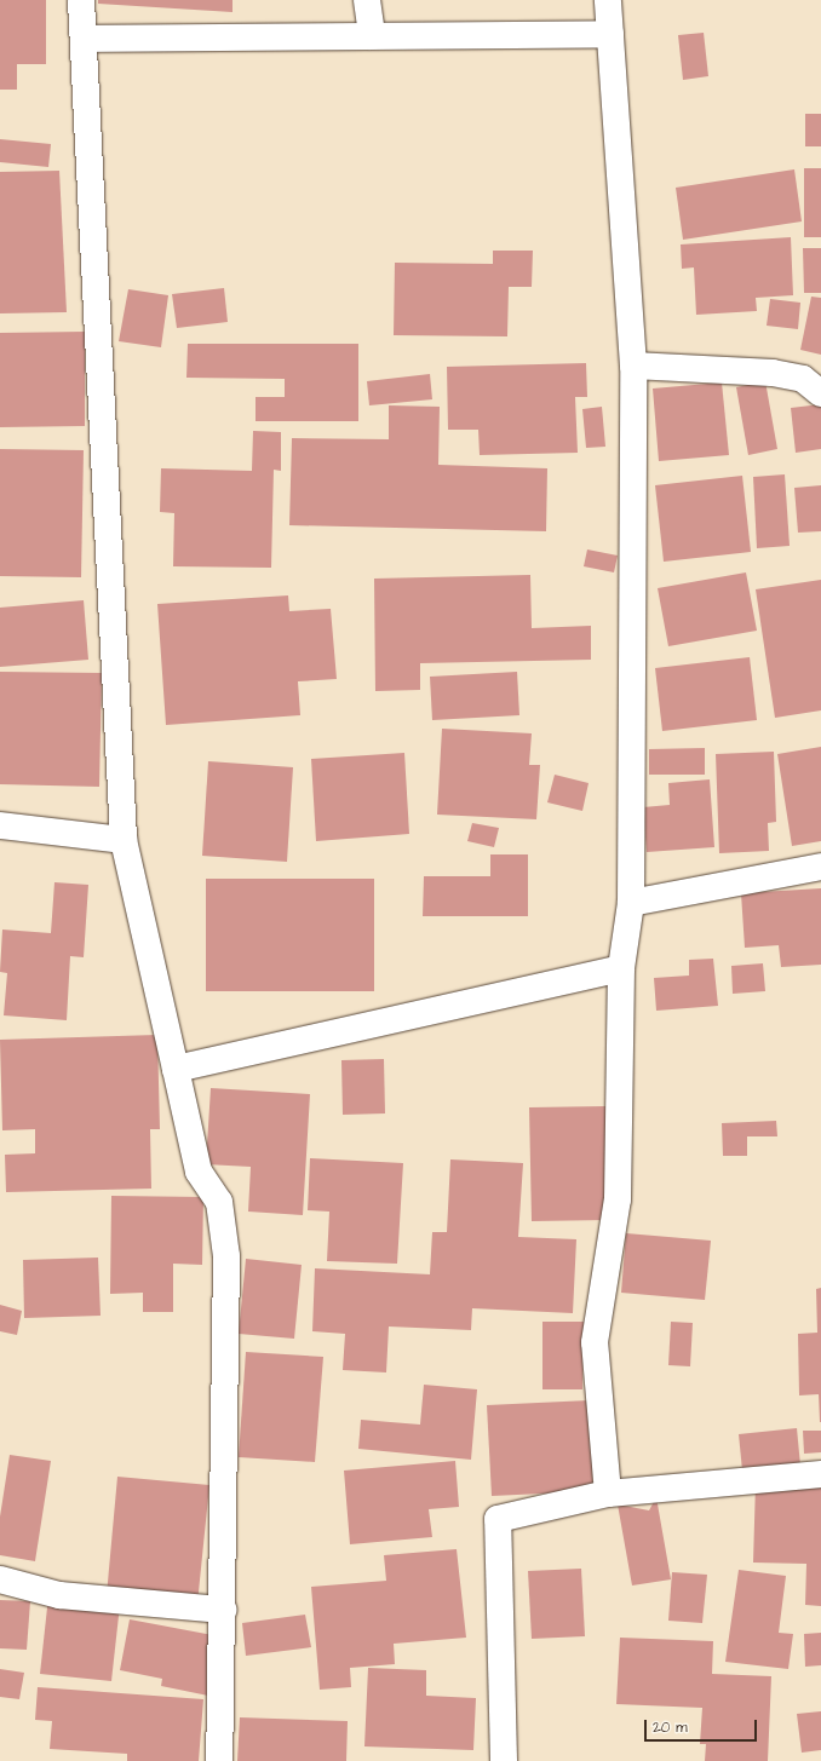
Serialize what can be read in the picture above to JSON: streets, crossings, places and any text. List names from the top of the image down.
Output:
{
  "scale_bar": "20 m"
}
